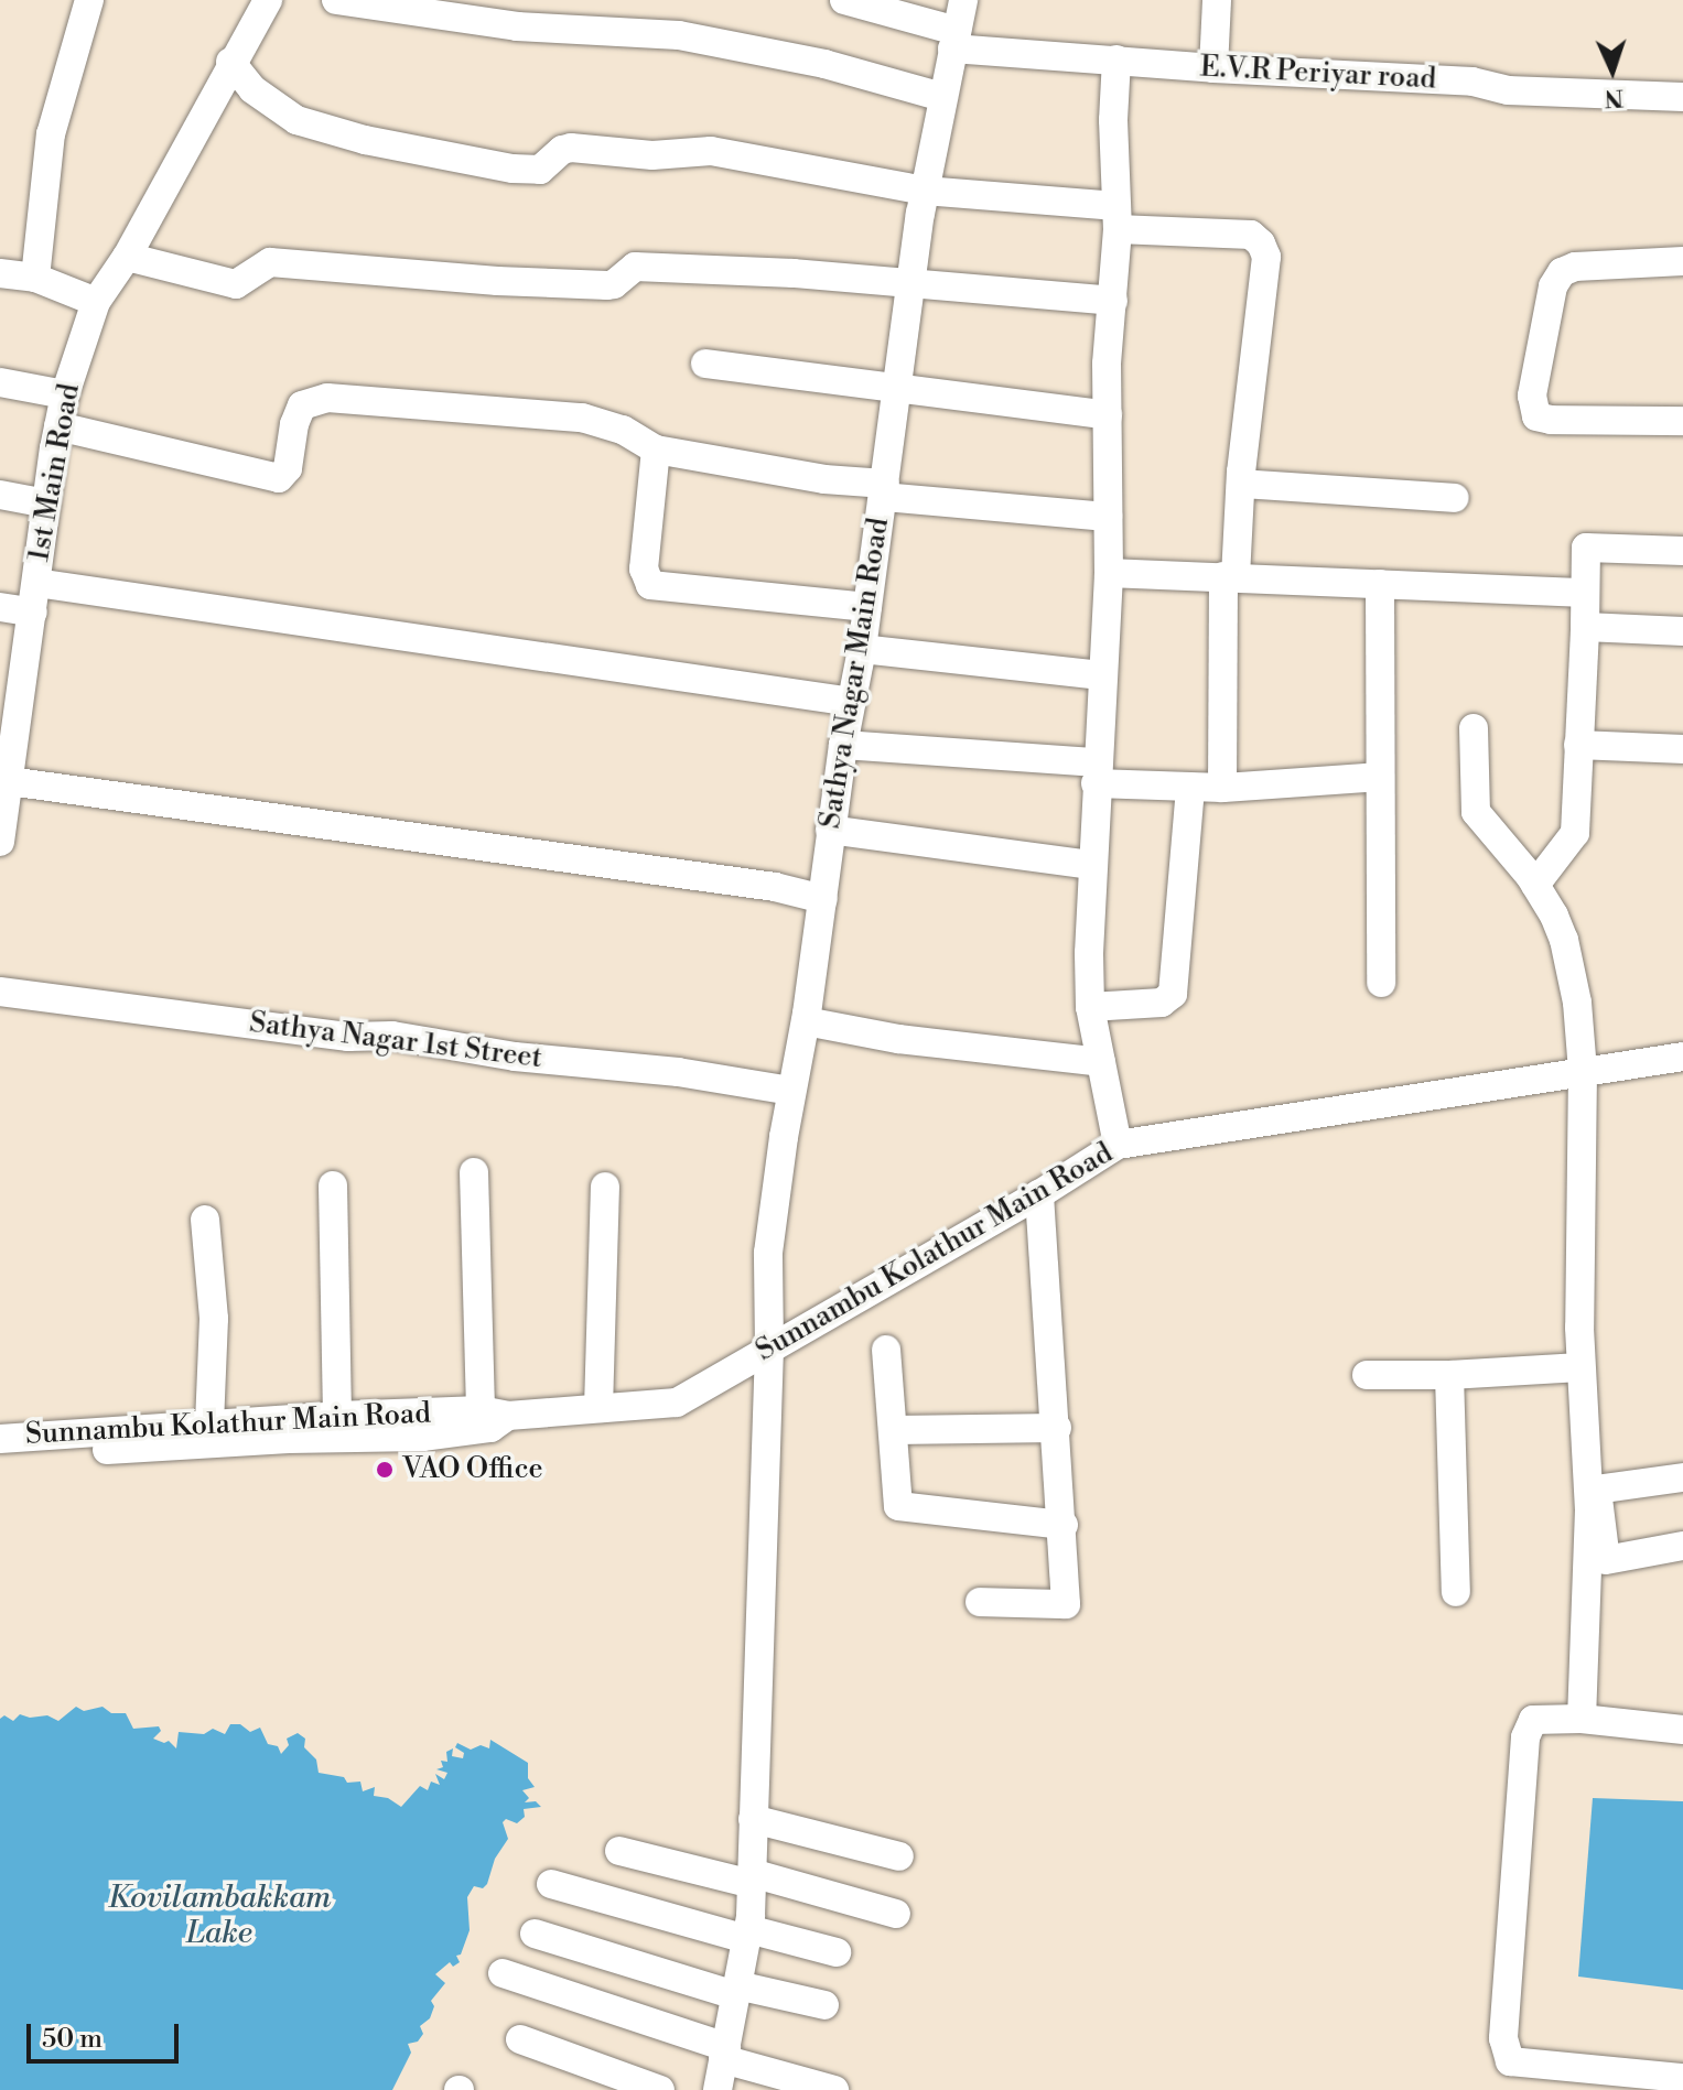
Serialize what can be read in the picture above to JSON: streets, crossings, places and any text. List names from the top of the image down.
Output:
{
  "streets": {
    "street": [
      "E.V.R Periyar road",
      "1st Main Road",
      "Sathya Nagar Main Road",
      "Sathya Nagar 1st Street",
      "Sunnambu Kolathur Main Road"
    ]
  },
  "crossings": [
    ["E.V.R Periyar road", "Sathya Nagar Main Road"],
    ["Sathya Nagar Main Road", "Sathya Nagar 1st Street"],
    ["Sathya Nagar Main Road", "Sunnambu Kolathur Main Road"]
  ],
  "water": ["Kovilambakkam Lake"],
  "places": ["VAO Office"],
  "scale_bar": "50 m",
  "north": "bottom"
}
